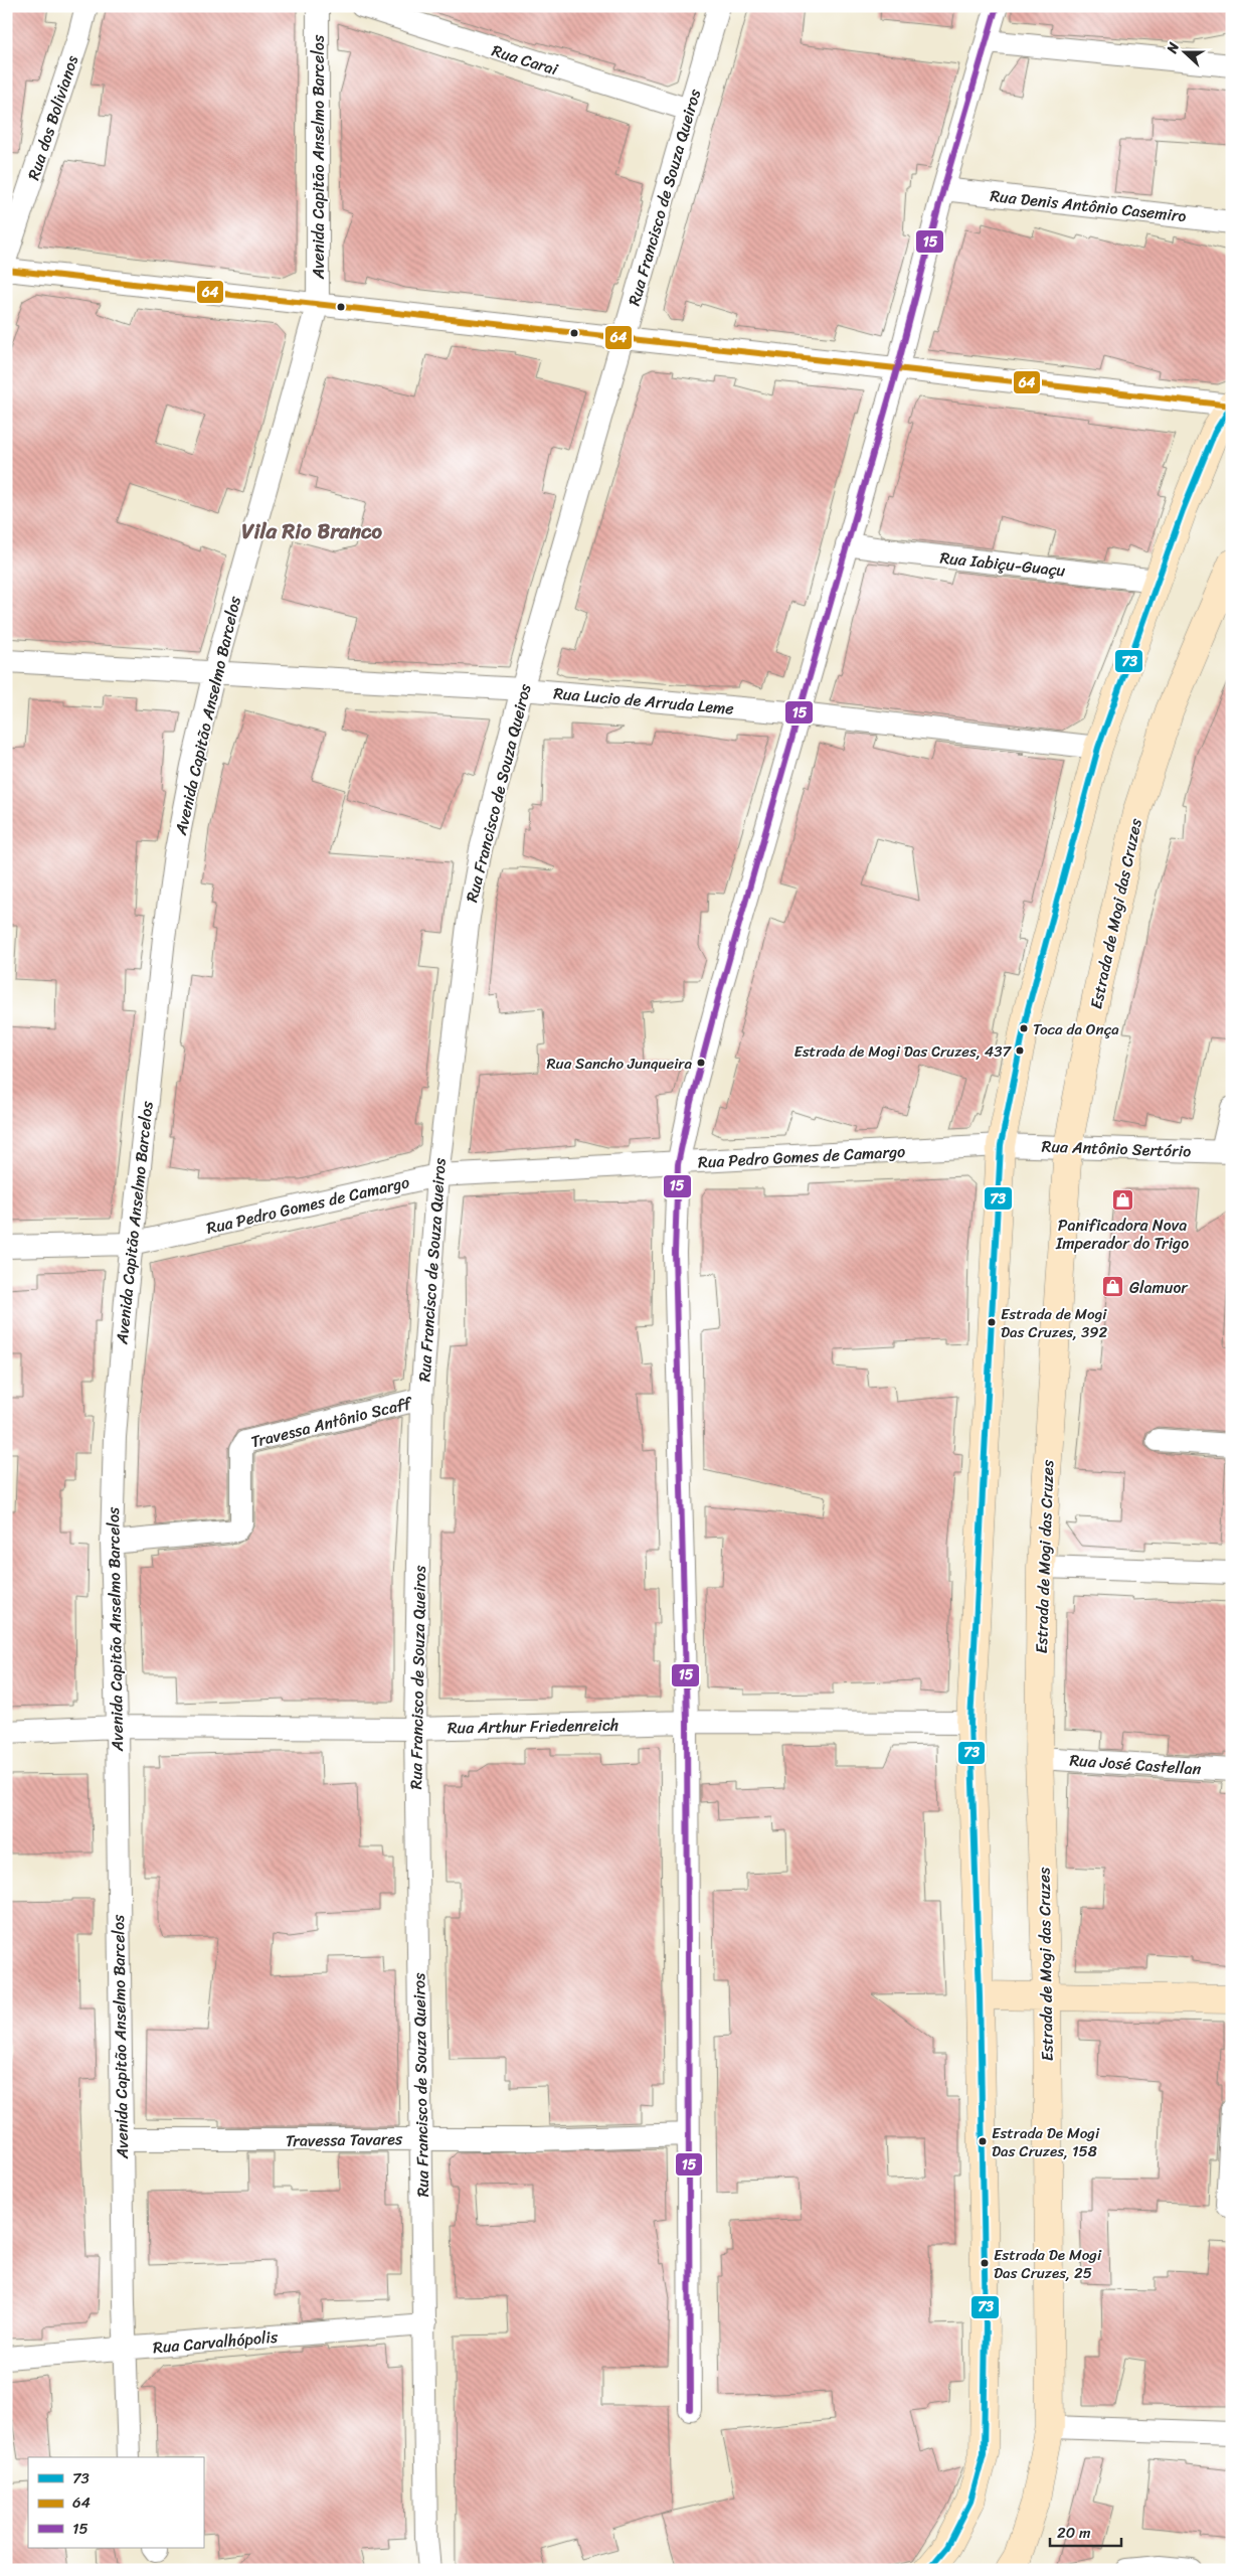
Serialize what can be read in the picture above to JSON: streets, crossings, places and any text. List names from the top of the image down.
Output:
{
  "streets": {
    "main road": ["Estrada de Mogi das Cruzes"],
    "street": [
      "Rua Carai",
      "Rua dos Bolivianos",
      "Avenida Capitão Anselmo Barcelos",
      "Rua Francisco de Souza Queiros",
      "Rua Denis Antônio Casemiro",
      "Rua Iabiçu-Guaçu",
      "Rua Lucio de Arruda Leme",
      "Rua Antônio Sertório",
      "Rua Pedro Gomes de Camargo",
      "Travessa Antônio Scaff",
      "Rua Arthur Friedenreich",
      "Rua José Castellan",
      "Travessa Tavares",
      "Rua Carvalhópolis"
    ]
  },
  "crossings": [
    ["Rua Carai", "Rua Francisco de Souza Queiros"],
    ["Avenida Capitão Anselmo Barcelos", "Rua Lucio de Arruda Leme"],
    ["Avenida Capitão Anselmo Barcelos", "Rua Pedro Gomes de Camargo"],
    ["Avenida Capitão Anselmo Barcelos", "Travessa Antônio Scaff"],
    ["Avenida Capitão Anselmo Barcelos", "Rua Arthur Friedenreich"],
    ["Avenida Capitão Anselmo Barcelos", "Travessa Tavares"],
    ["Avenida Capitão Anselmo Barcelos", "Rua Carvalhópolis"],
    ["Rua Francisco de Souza Queiros", "Rua Lucio de Arruda Leme"],
    ["Rua Francisco de Souza Queiros", "Rua Pedro Gomes de Camargo"],
    ["Rua Francisco de Souza Queiros", "Travessa Antônio Scaff"],
    ["Rua Francisco de Souza Queiros", "Rua Arthur Friedenreich"],
    ["Rua Francisco de Souza Queiros", "Travessa Tavares"],
    ["Rua Francisco de Souza Queiros", "Rua Carvalhópolis"],
    ["Estrada de Mogi das Cruzes", "Rua Antônio Sertório"],
    ["Estrada de Mogi das Cruzes", "Rua José Castellan"],
    ["Rua Antônio Sertório", "Rua Pedro Gomes de Camargo"]
  ],
  "districts": ["Vila Rio Branco"],
  "places": {
    "other": [
      "Toca da Onça",
      "Estrada de Mogi Das Cruzes, 437",
      "Rua Sancho Junqueira",
      "Estrada de Mogi Das Cruzes, 392",
      "Estrada De Mogi Das Cruzes, 158",
      "Estrada De Mogi Das Cruzes, 25"
    ],
    "shop": ["Panificadora Nova Imperador do Trigo", "Glamuor"]
  },
  "lines": ["transit line 15", "transit line 64", "transit line 73"],
  "legend": ["73", "64", "15"],
  "scale_bar": "20 m",
  "north": "left"
}
